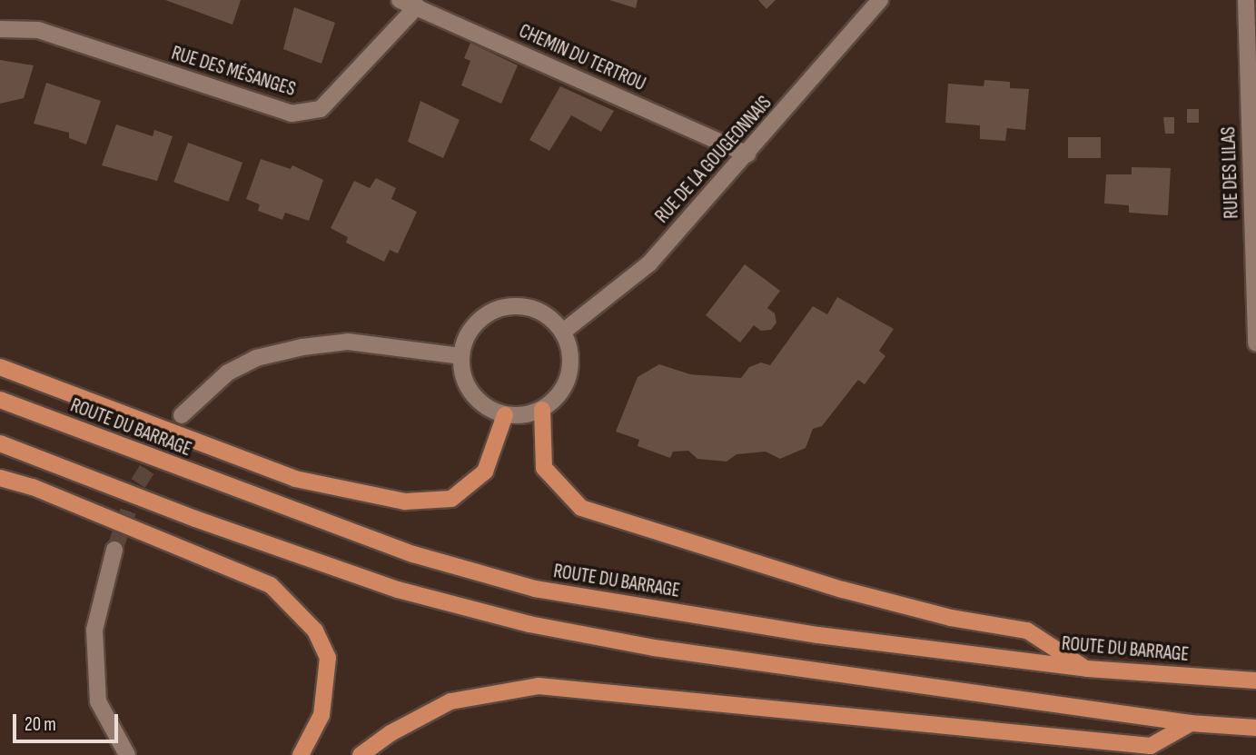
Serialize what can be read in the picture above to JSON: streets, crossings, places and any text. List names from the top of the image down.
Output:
{
  "streets": {
    "main road": [
      "CHEMIN DU TERTROU",
      "RUE DES MÉSANGES",
      "RUE DE LA GOUGEONNAIS",
      "RUE DES LILAS",
      "ROUTE DU BARRAGE"
    ]
  },
  "crossings": [
    ["CHEMIN DU TERTROU", "RUE DES MÉSANGES"],
    ["CHEMIN DU TERTROU", "RUE DE LA GOUGEONNAIS"]
  ],
  "scale_bar": "20 m"
}
